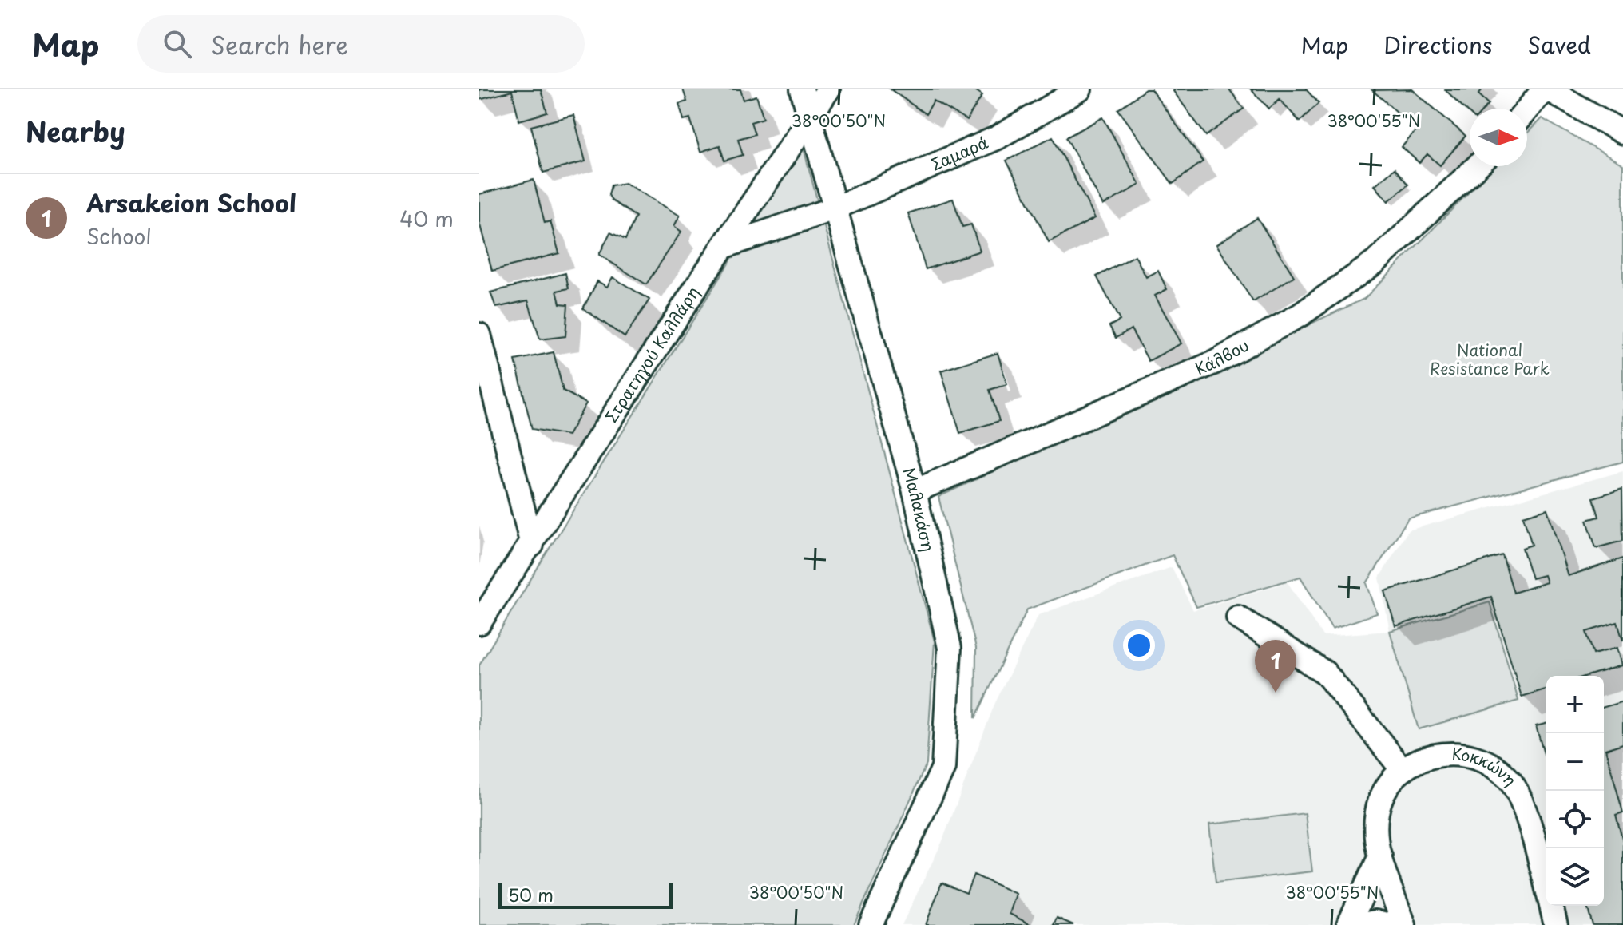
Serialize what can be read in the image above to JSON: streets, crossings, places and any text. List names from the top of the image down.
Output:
{
  "streets": {
    "street": [
      "Σαμαρά",
      "Στρατηγού Καλλάρη",
      "Κάλβου",
      "Μαλακάση",
      "Κοκκώνη"
    ]
  },
  "crossings": [
    ["Σαμαρά", "Στρατηγού Καλλάρη"],
    ["Σαμαρά", "Μαλακάση"],
    ["Στρατηγού Καλλάρη", "Μαλακάση"],
    ["Κάλβου", "Μαλακάση"]
  ],
  "parks": ["National Resistance Park"],
  "scale_bar": "50 m",
  "north": "right",
  "page": {
    "header": "Map",
    "search": "Search here",
    "nav": ["Map", "Directions", "Saved"],
    "heading": "Nearby",
    "list": [
      {
        "mark": "1",
        "name": "Arsakeion School",
        "note": "School",
        "value": "40 m"
      }
    ],
    "pins": "1",
    "map_buttons": ["+", "−"],
    "scale": "50 m"
  },
  "coordinates": ["38°00'50\"N", "38°00'55\"N"]
}
